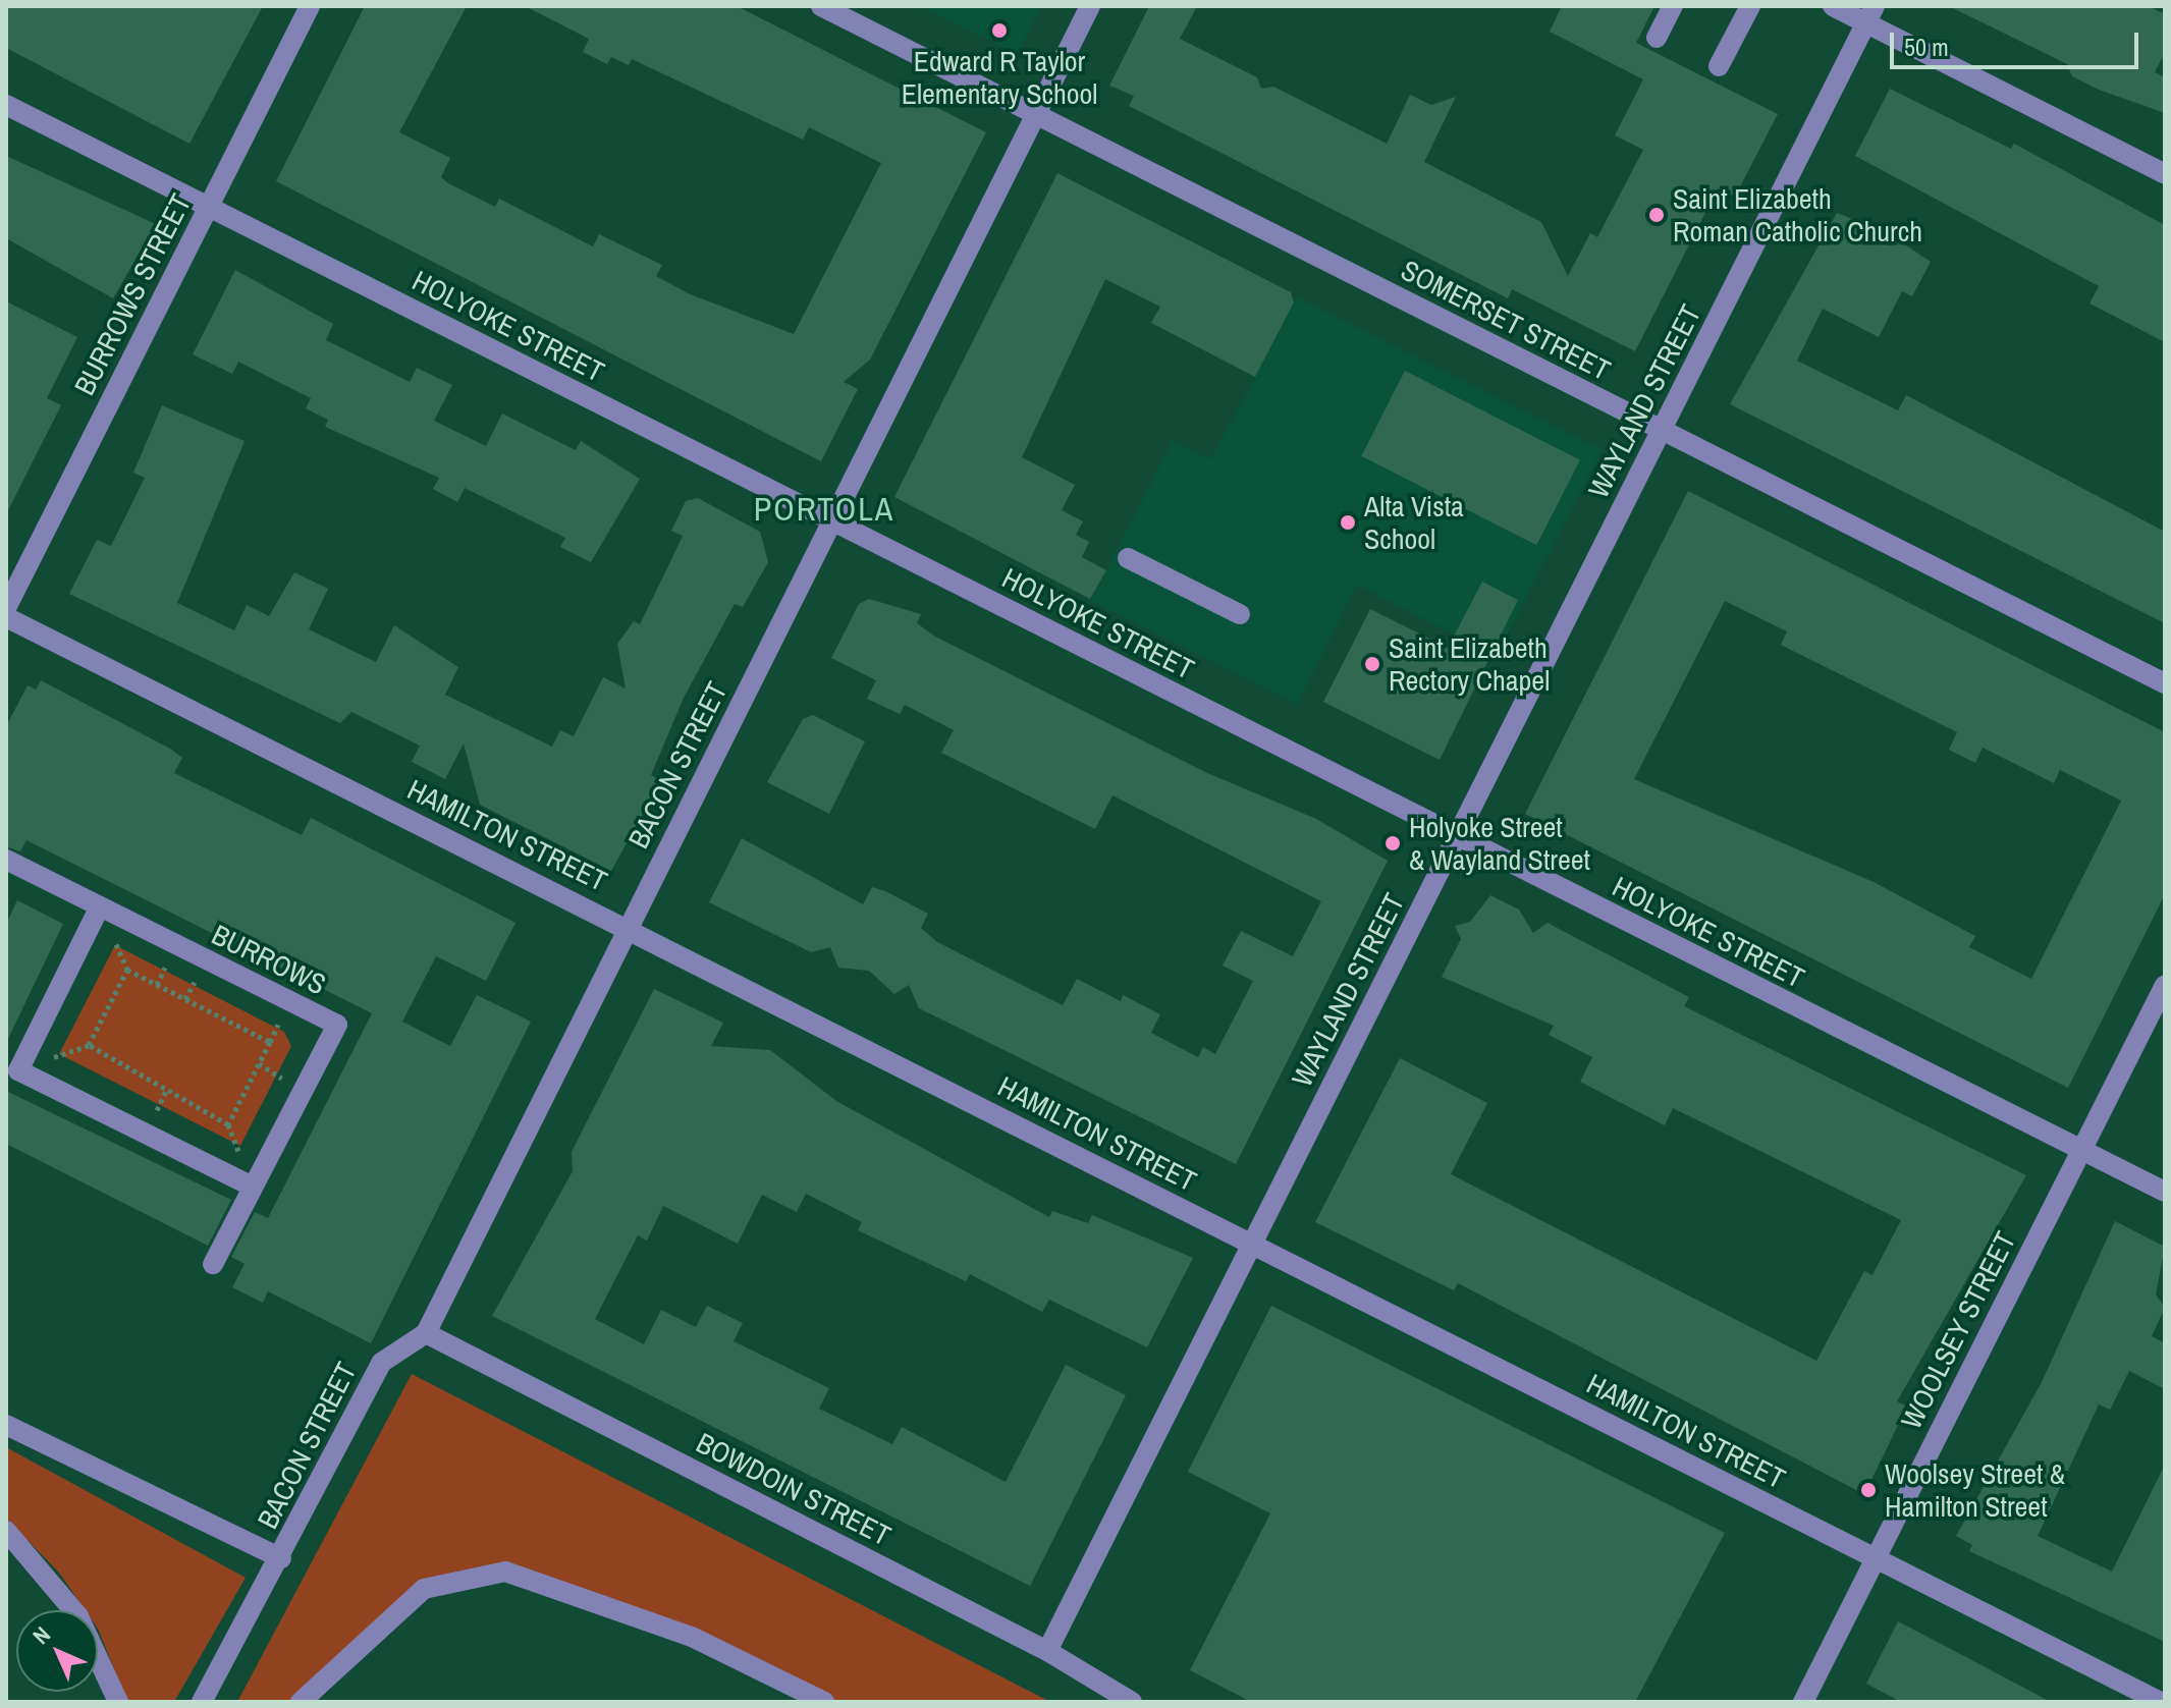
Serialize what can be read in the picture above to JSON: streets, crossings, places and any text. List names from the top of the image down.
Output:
{
  "streets": {
    "street": [
      "BURROWS STREET",
      "SOMERSET STREET",
      "HOLYOKE STREET",
      "WAYLAND STREET",
      "BACON STREET",
      "HAMILTON STREET",
      "BURROWS",
      "WOOLSEY STREET",
      "BOWDOIN STREET"
    ]
  },
  "crossings": [
    ["BURROWS STREET", "HOLYOKE STREET"],
    ["SOMERSET STREET", "WAYLAND STREET"],
    ["SOMERSET STREET", "BACON STREET"],
    ["HOLYOKE STREET", "WAYLAND STREET"],
    ["HOLYOKE STREET", "BACON STREET"],
    ["HOLYOKE STREET", "WOOLSEY STREET"],
    ["WAYLAND STREET", "HAMILTON STREET"],
    ["WAYLAND STREET", "BOWDOIN STREET"],
    ["BACON STREET", "HAMILTON STREET"],
    ["BACON STREET", "BOWDOIN STREET"],
    ["HAMILTON STREET", "WOOLSEY STREET"]
  ],
  "districts": ["PORTOLA"],
  "places": [
    "Edward R Taylor Elementary School",
    "Saint Elizabeth Roman Catholic Church",
    "Alta Vista School",
    "Saint Elizabeth Rectory Chapel",
    "Holyoke Street & Wayland Street",
    "Woolsey Street & Hamilton Street"
  ],
  "scale_bar": "50 m",
  "north": "top left"
}
